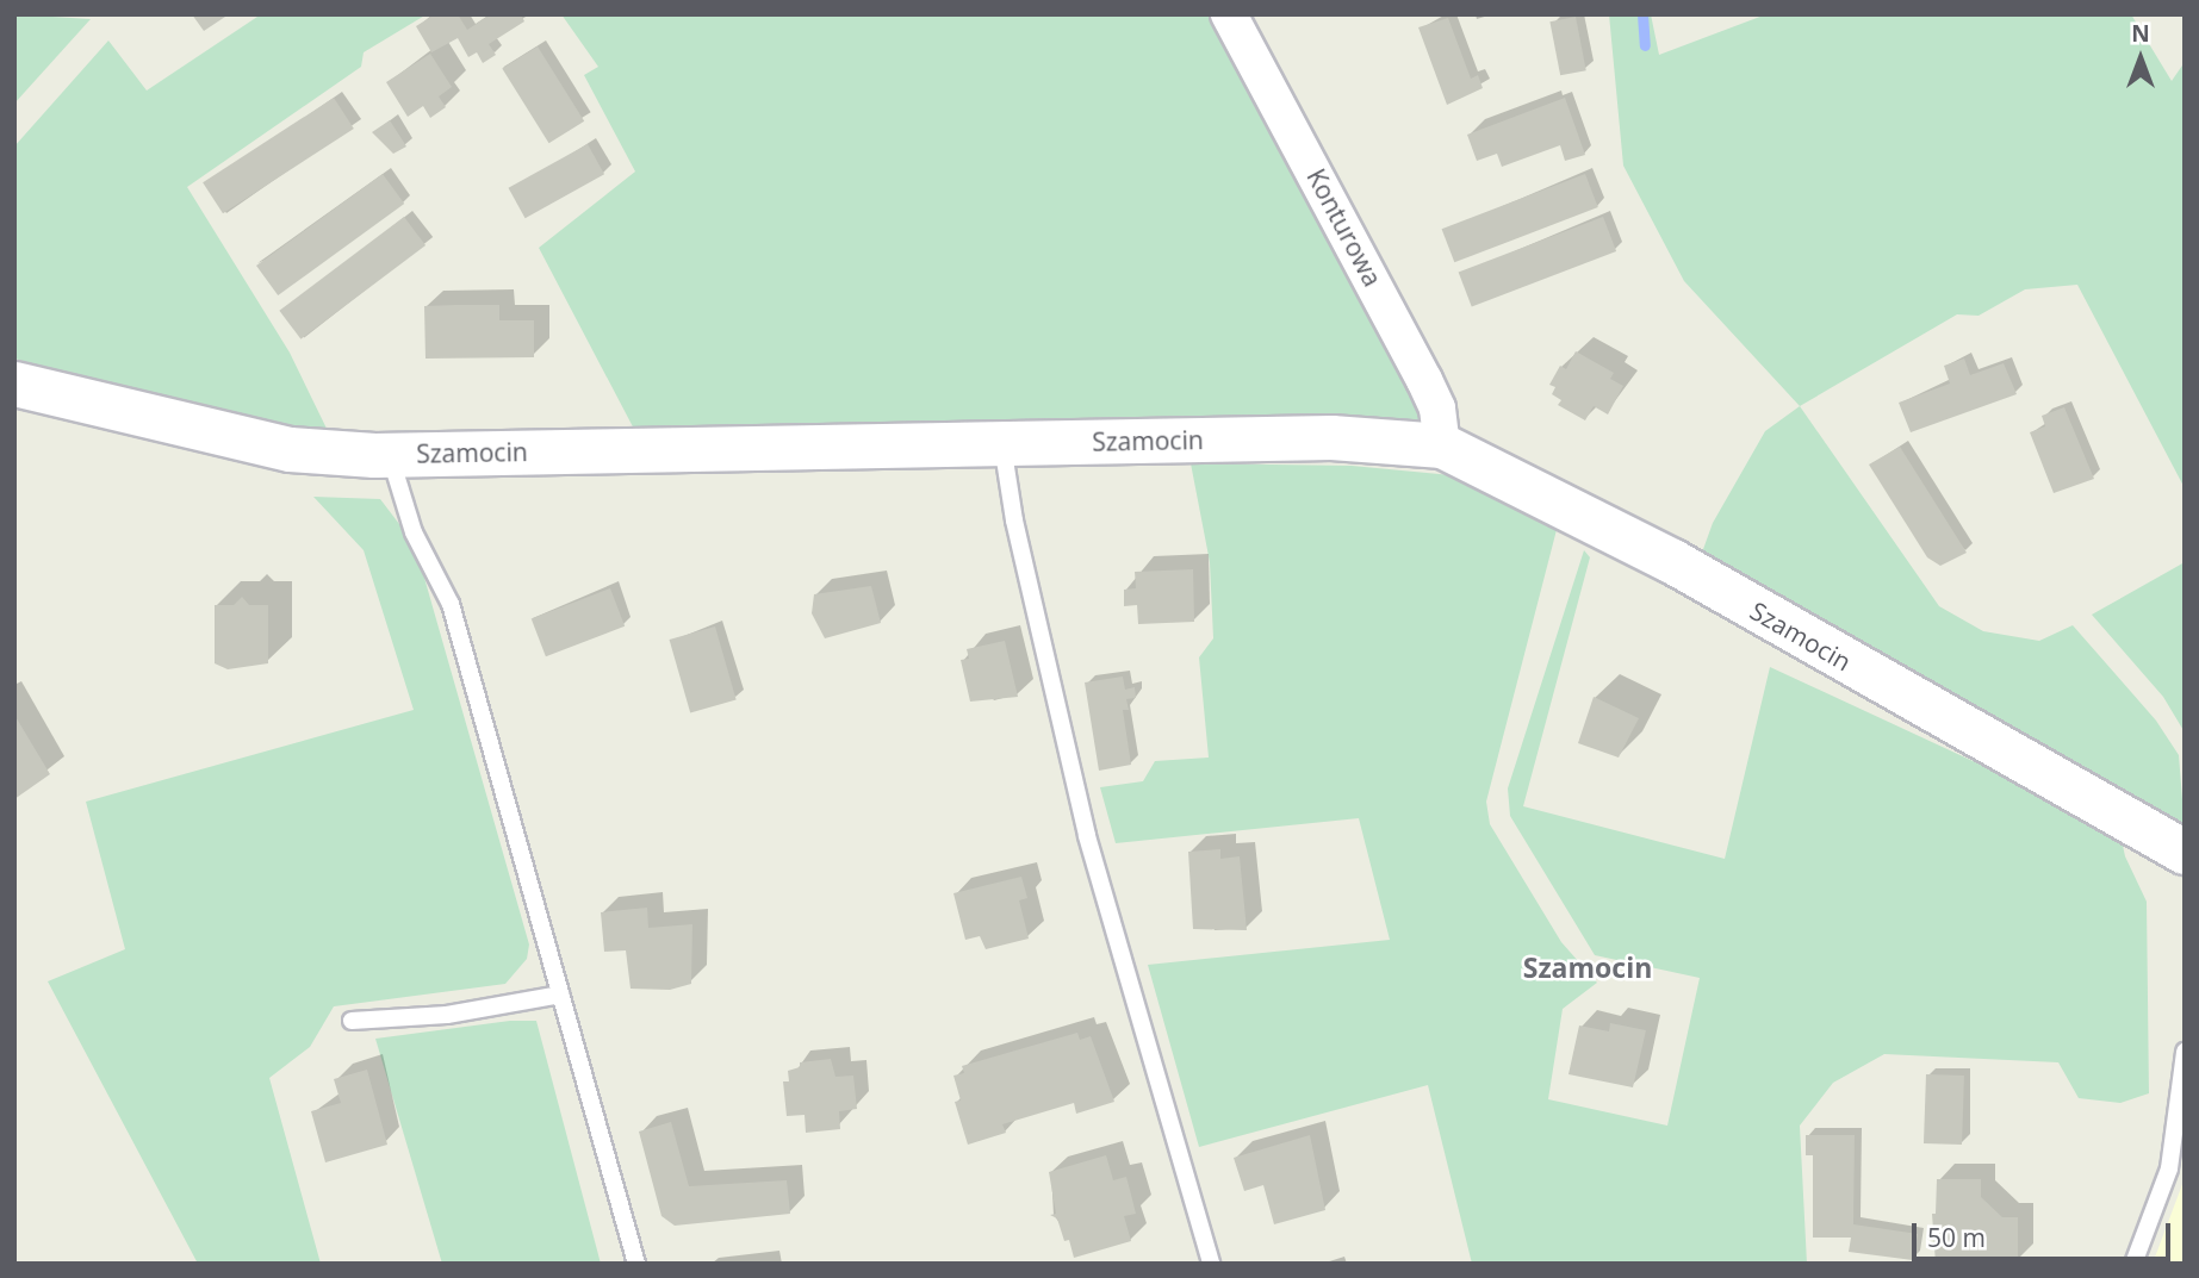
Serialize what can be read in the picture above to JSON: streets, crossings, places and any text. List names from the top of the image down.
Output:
{
  "streets": {
    "street": ["Konturowa", "Szamocin"]
  },
  "crossings": [
    ["Konturowa", "Szamocin"]
  ],
  "districts": ["Szamocin"],
  "scale_bar": "50 m",
  "north": "top"
}
